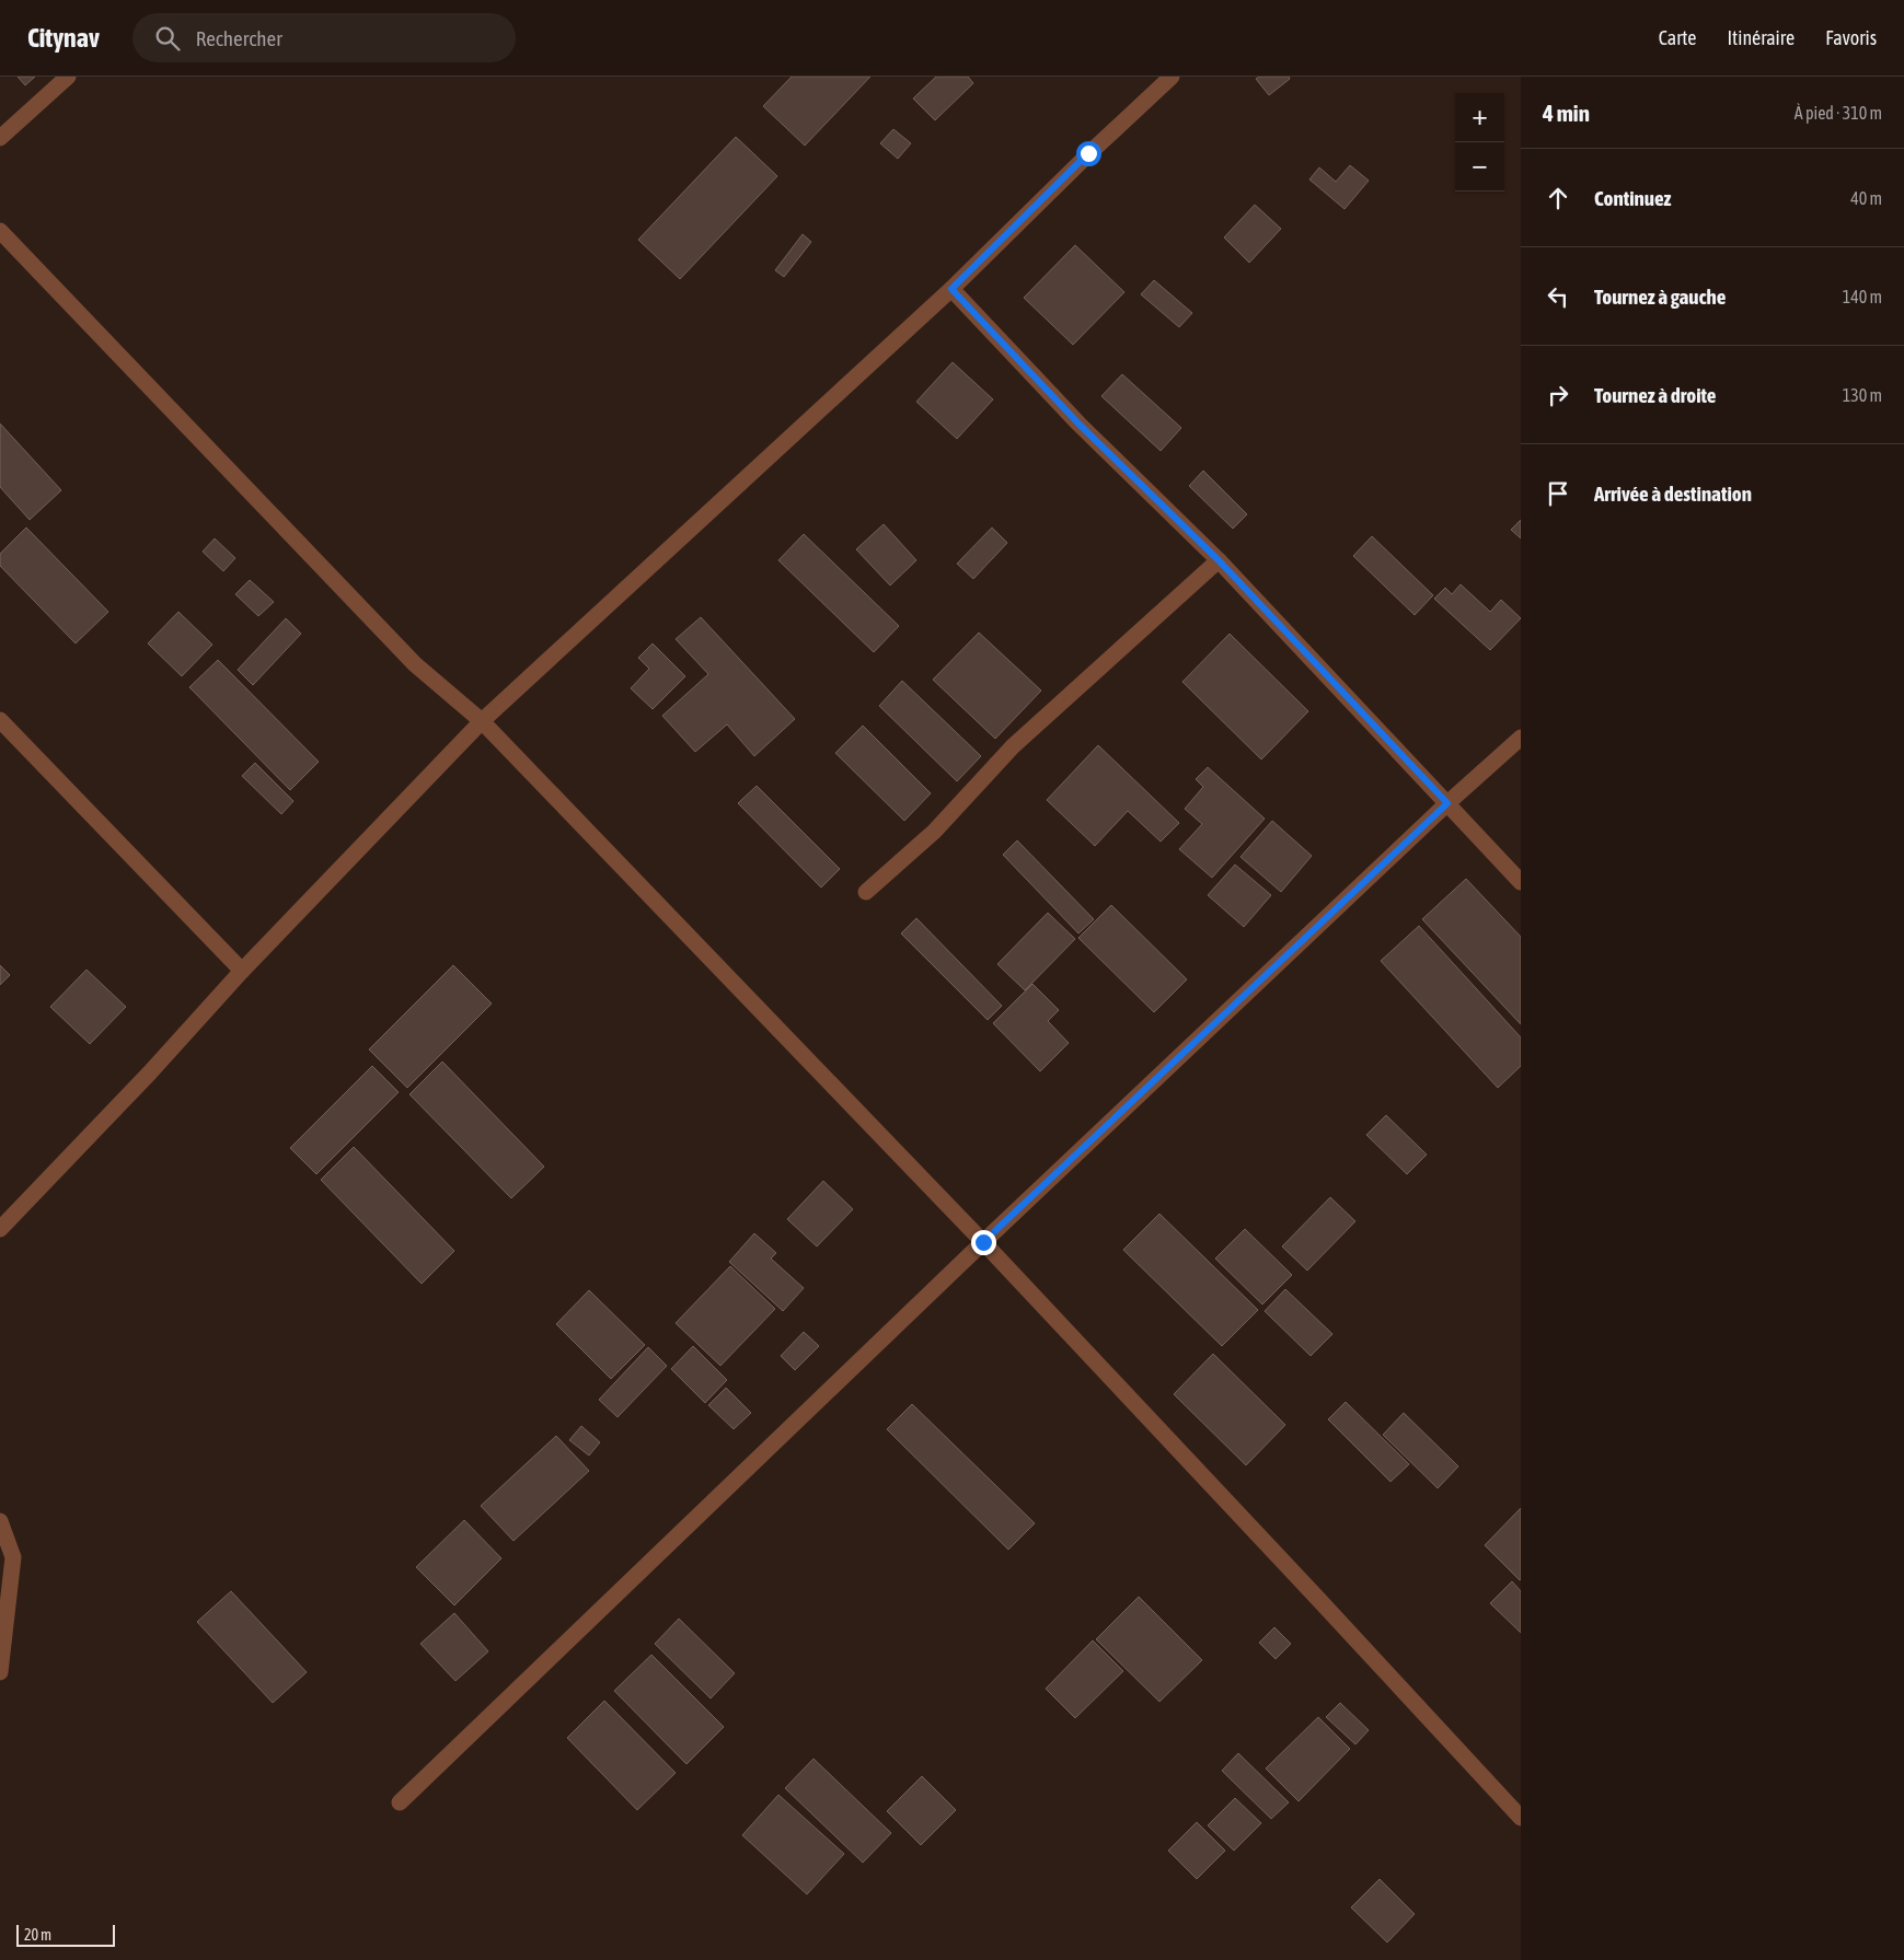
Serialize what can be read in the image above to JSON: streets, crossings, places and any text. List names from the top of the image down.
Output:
{
  "scale_bar": "20 m",
  "page": {
    "header": "Citynav",
    "search": "Rechercher",
    "nav": ["Carte", "Itinéraire", "Favoris"],
    "heading": ["4 min", "À pied · 310 m"],
    "map_buttons": ["+", "−"],
    "list": [
      ["Continuez", "40 m"],
      ["Tournez à gauche", "140 m"],
      ["Tournez à droite", "130 m"],
      "Arrivée à destination"
    ],
    "scale": "20 m"
  }
}
